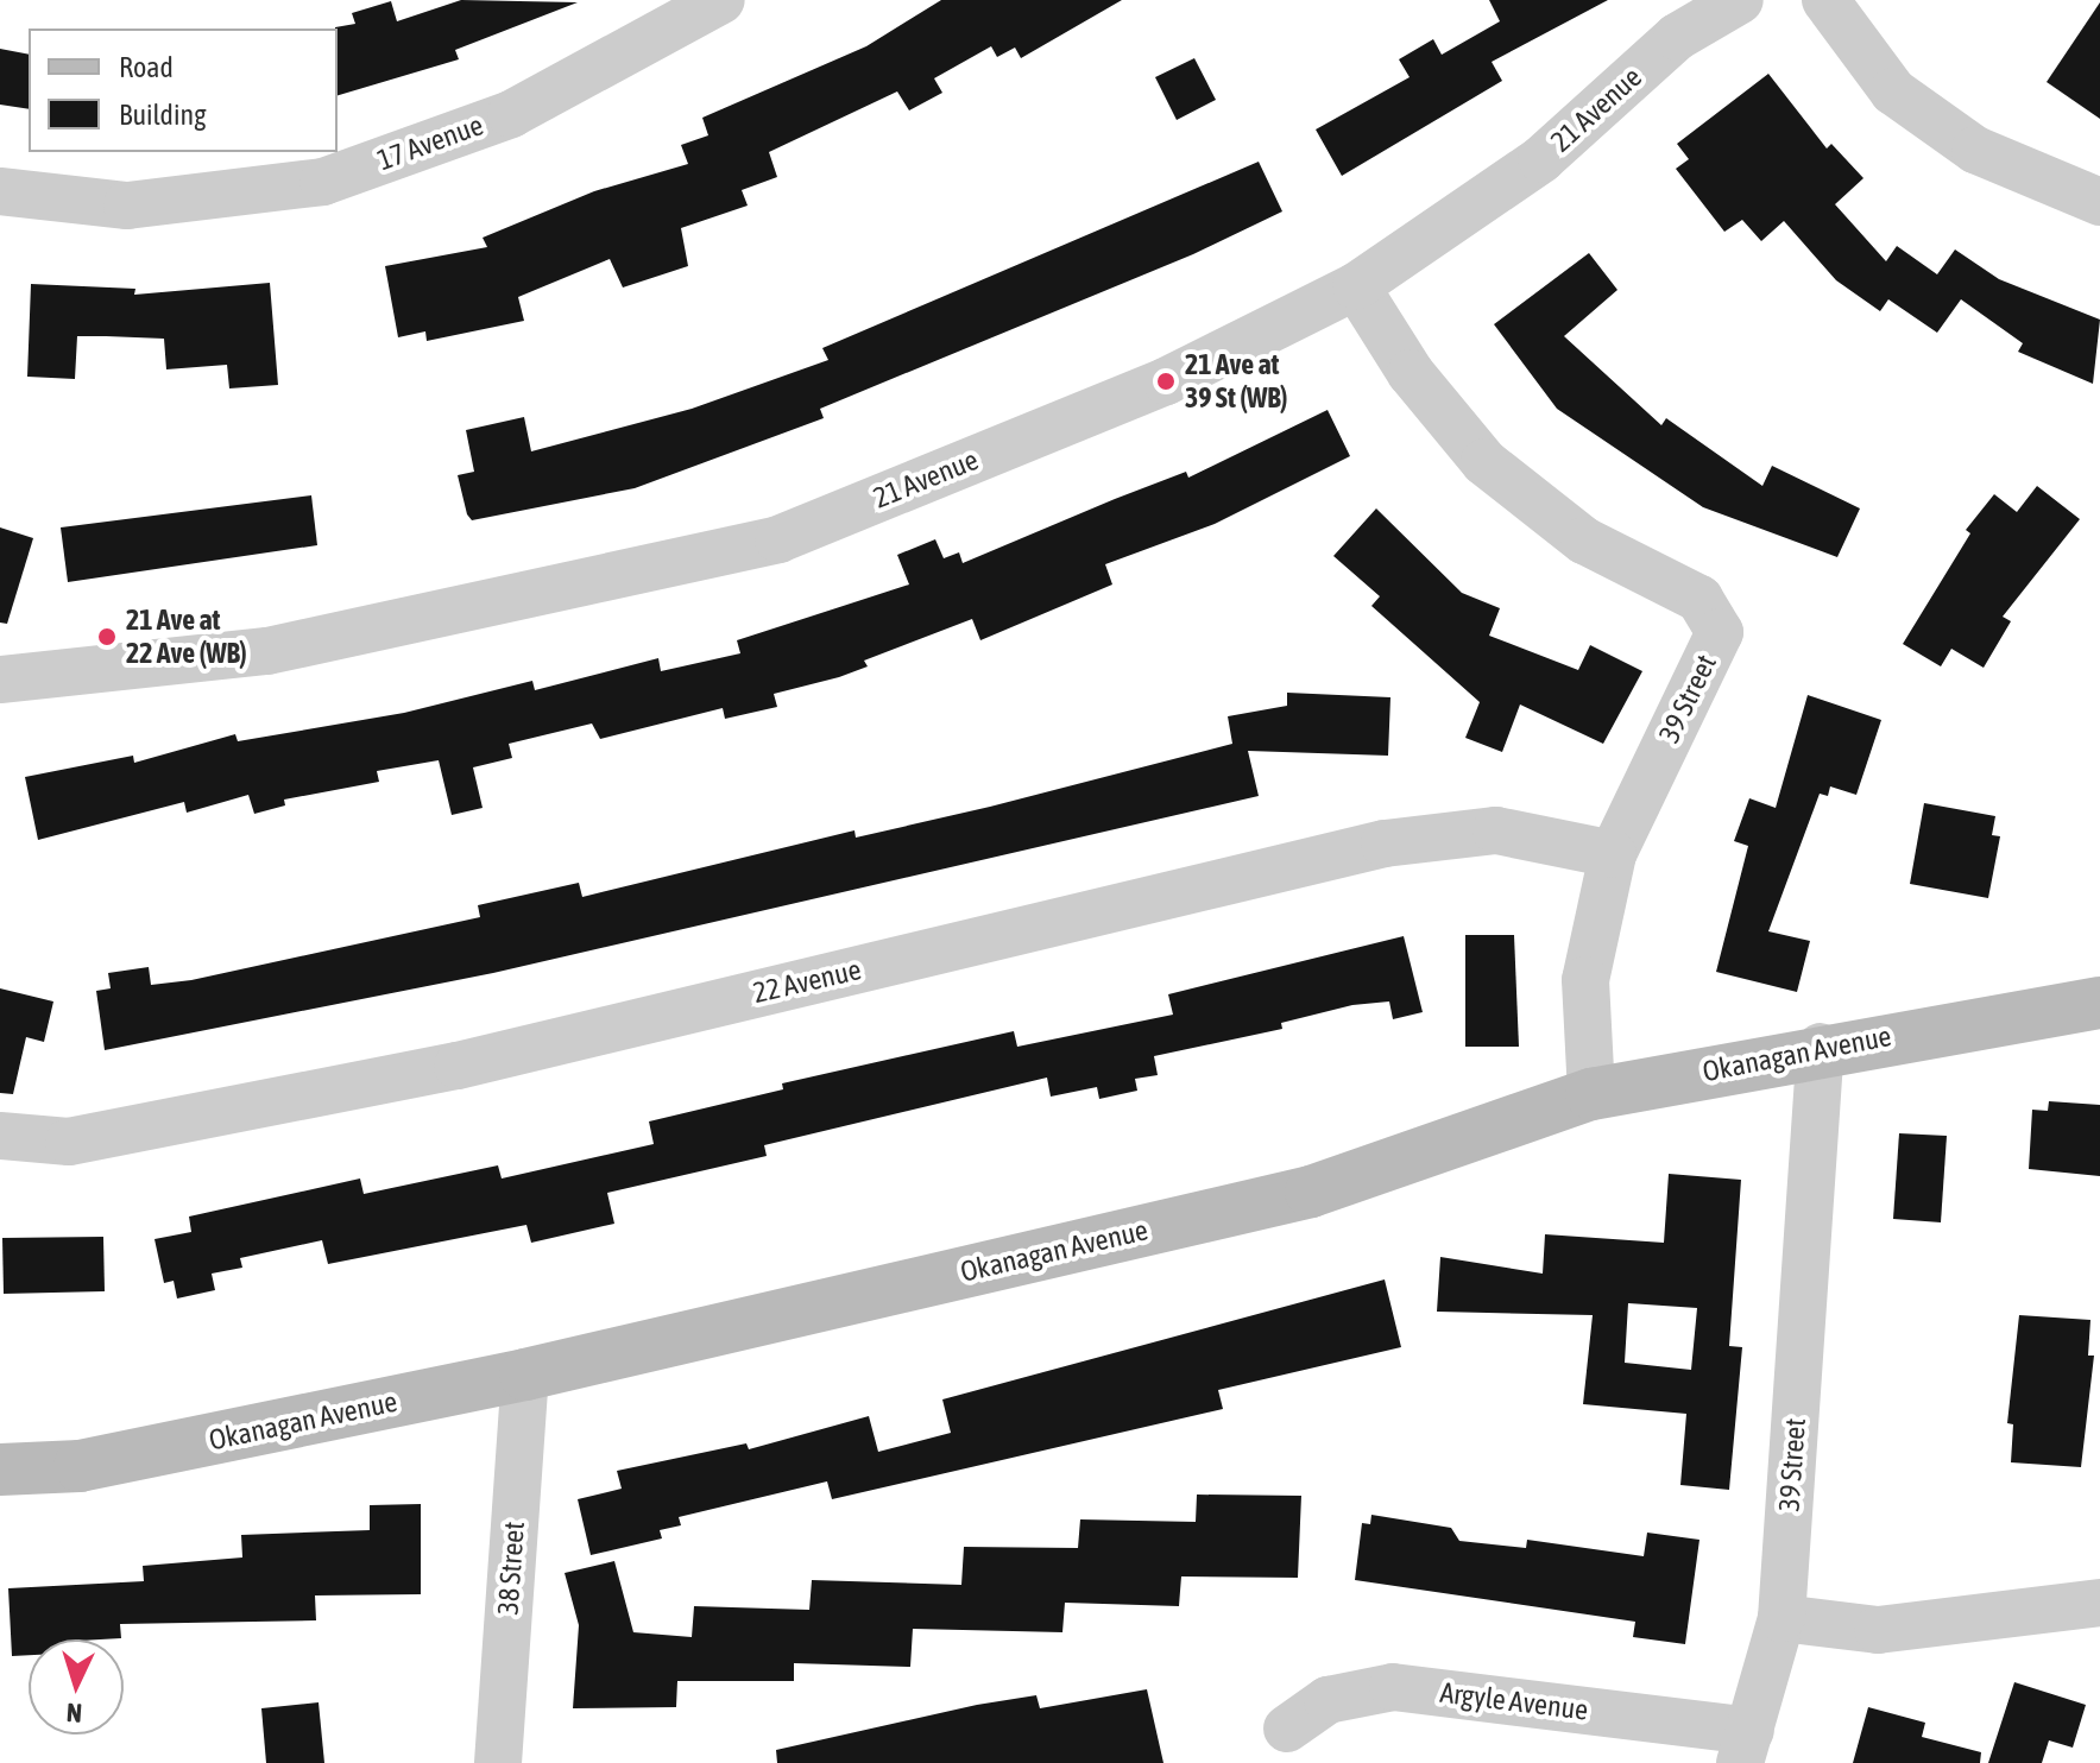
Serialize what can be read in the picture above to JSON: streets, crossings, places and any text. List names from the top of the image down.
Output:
{
  "streets": {
    "street": [
      "21 Avenue",
      "17 Avenue",
      "39 Street",
      "22 Avenue",
      "Okanagan Avenue",
      "38 Street",
      "Argyle Avenue"
    ]
  },
  "crossings": [
    ["21 Avenue", "39 Street"],
    ["39 Street", "22 Avenue"],
    ["39 Street", "Okanagan Avenue"],
    ["39 Street", "Argyle Avenue"],
    ["Okanagan Avenue", "38 Street"]
  ],
  "places": ["21 Ave at 39 St (WB)", "21 Ave at 22 Ave (WB)"],
  "legend": ["Road", "Building"],
  "north": "bottom"
}
